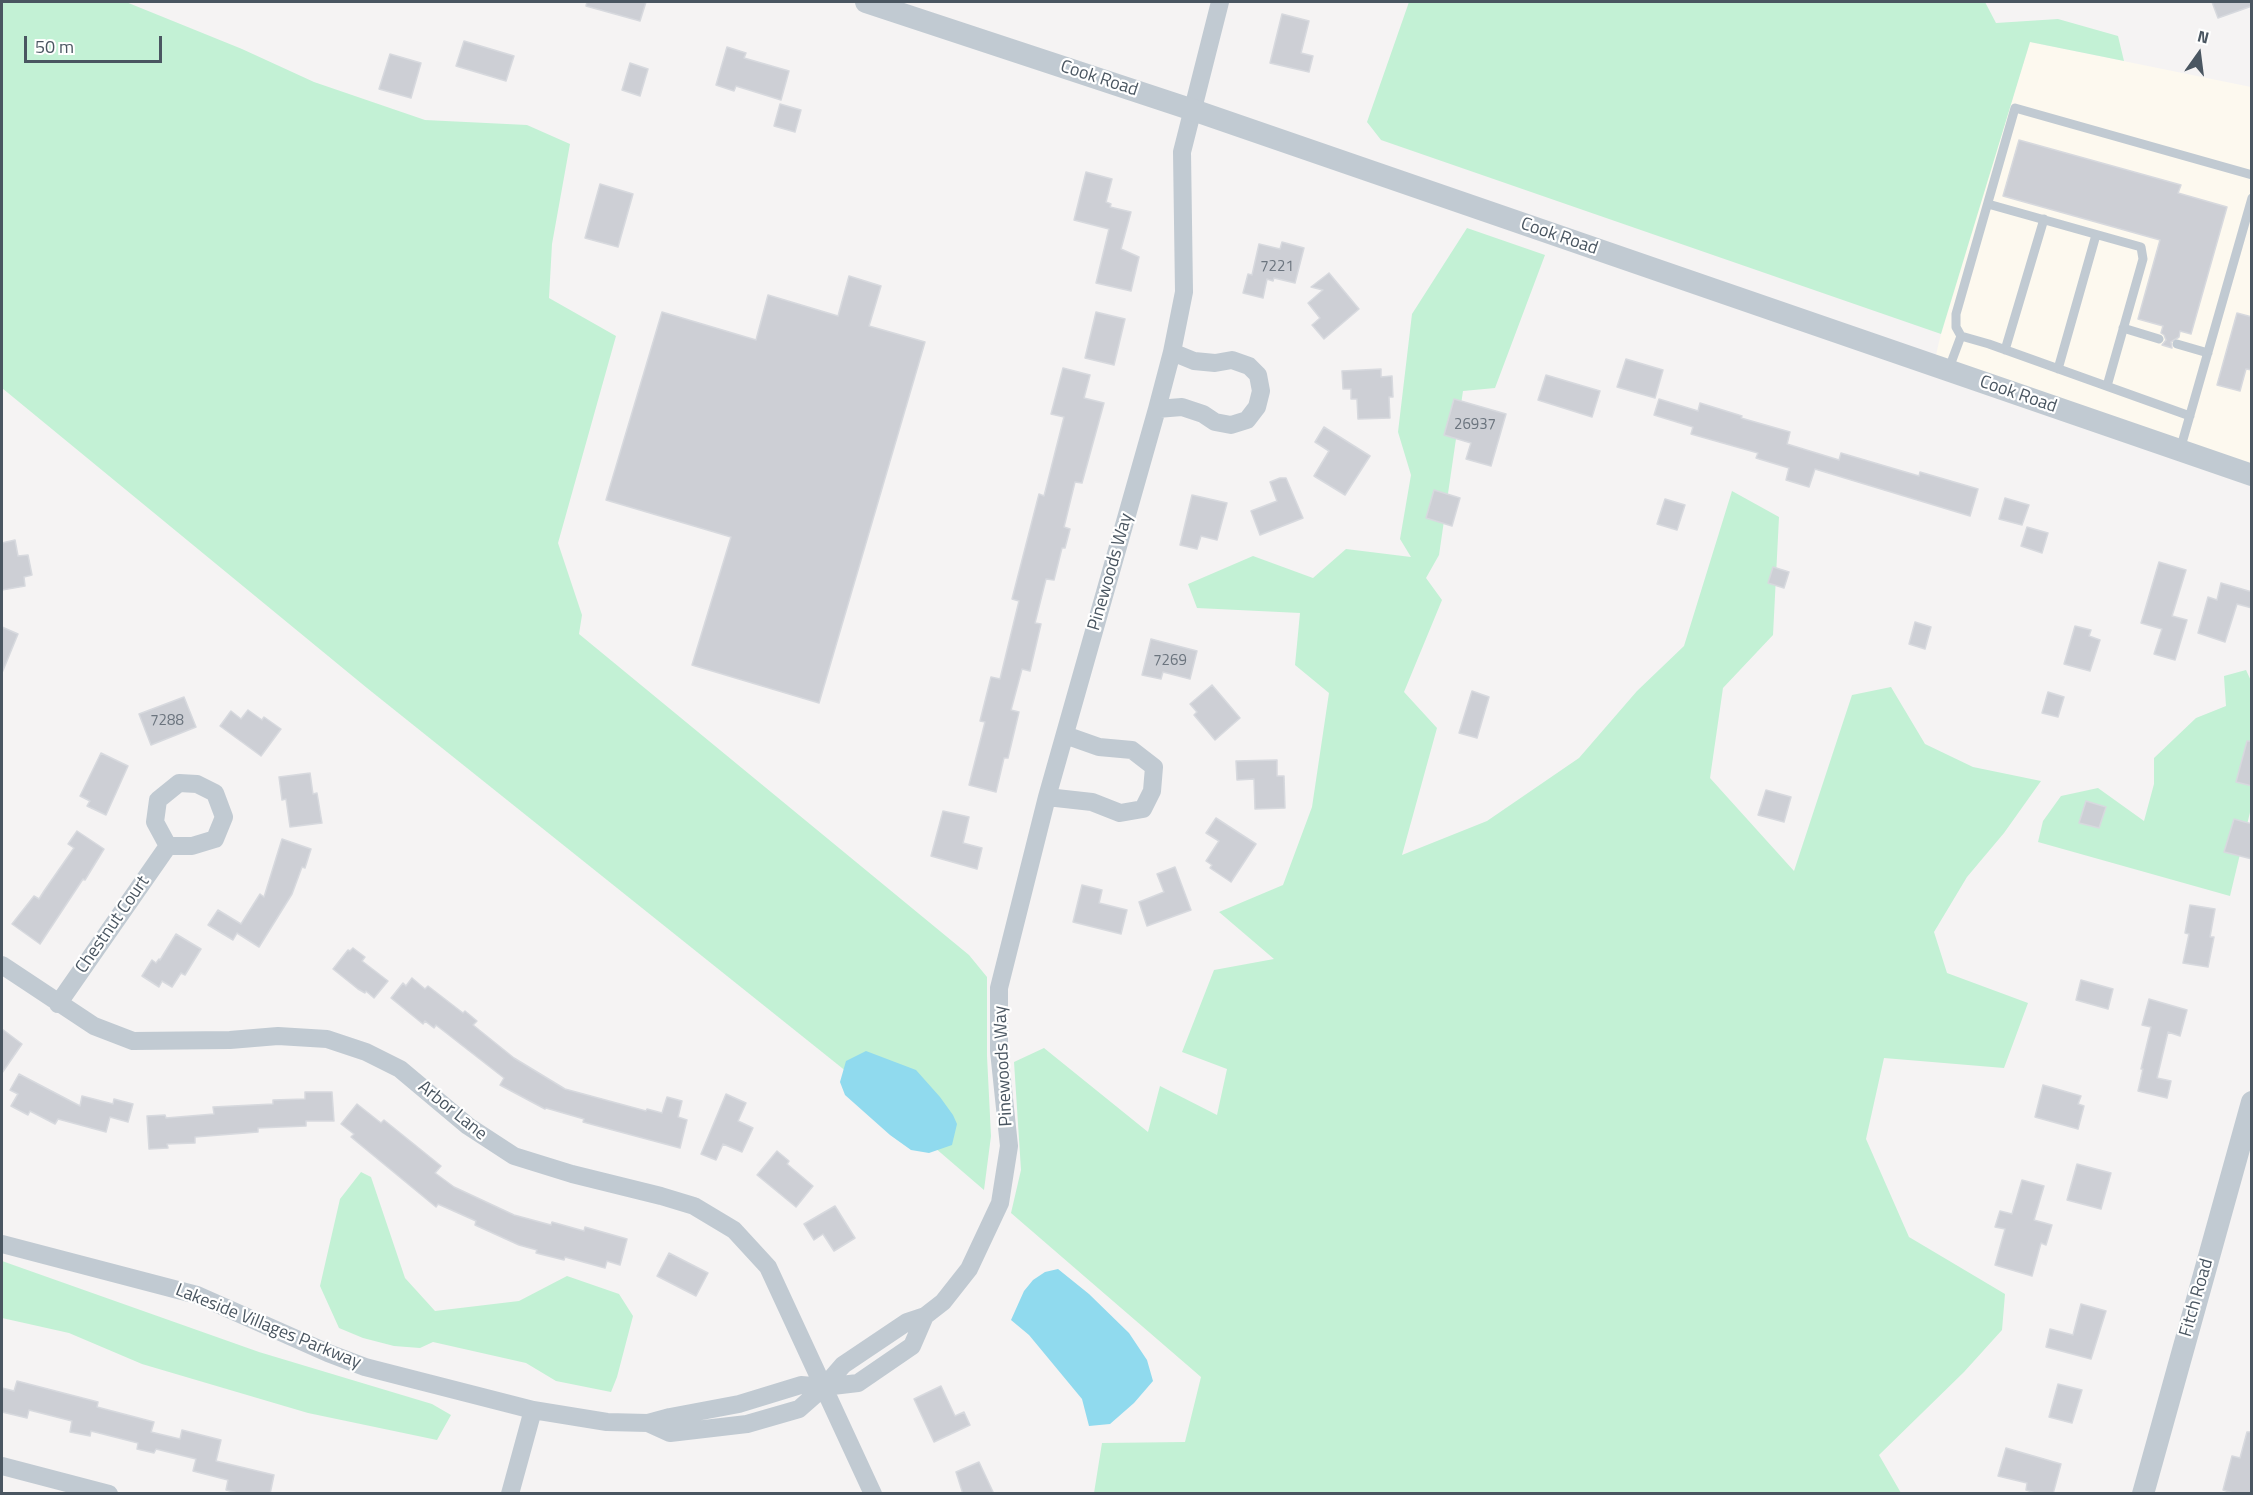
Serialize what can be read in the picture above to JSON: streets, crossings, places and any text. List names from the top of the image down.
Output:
{
  "streets": {
    "street": [
      "Cook Road",
      "Pinewoods Way",
      "Chestnut Court",
      "Arbor Lane",
      "Fitch Road",
      "Lakeside Villages Parkway"
    ]
  },
  "crossings": [
    ["Cook Road", "Pinewoods Way"],
    ["Pinewoods Way", "Arbor Lane"],
    ["Chestnut Court", "Arbor Lane"]
  ],
  "house_numbers": [
    "7221",
    "26937",
    "7269",
    "7288"
  ],
  "scale_bar": "50 m",
  "north": "top"
}
